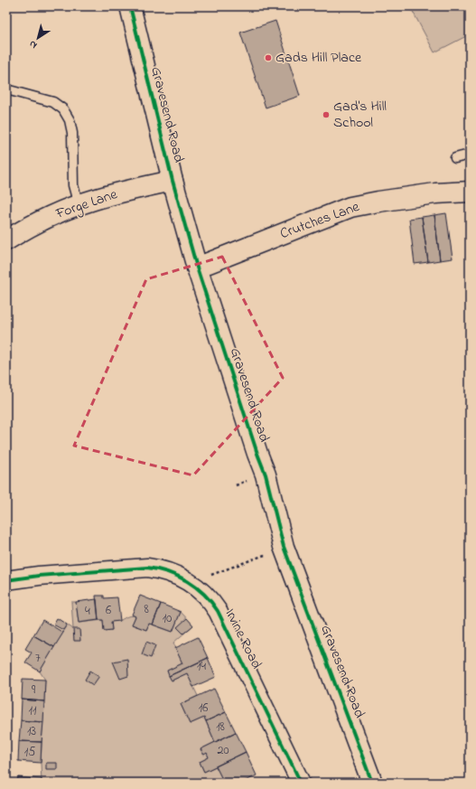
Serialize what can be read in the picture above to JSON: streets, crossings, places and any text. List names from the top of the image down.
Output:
{
  "streets": {
    "main road": ["Gravesend Road", "Forge Lane", "Crutches Lane"],
    "street": ["Irvine Road"]
  },
  "crossings": [
    ["Gravesend Road", "Forge Lane"],
    ["Gravesend Road", "Crutches Lane"]
  ],
  "places": ["Gads Hill Place", "Gad's Hill School"],
  "house_numbers": [
    "8",
    "6",
    "4",
    "10",
    "7",
    "14",
    "9",
    "16",
    "11",
    "18",
    "13",
    "20",
    "15"
  ],
  "north": "bottom left"
}
